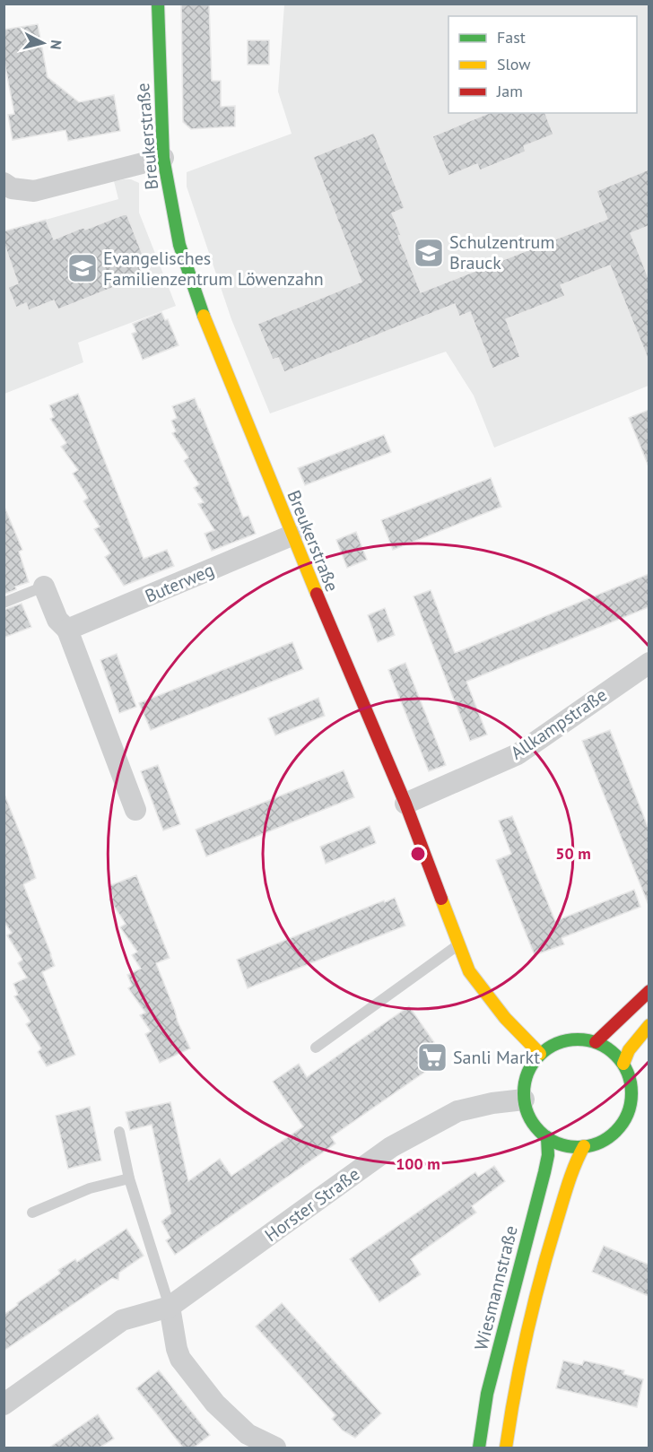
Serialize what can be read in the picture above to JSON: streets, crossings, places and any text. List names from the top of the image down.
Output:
{
  "streets": {
    "street": [
      "Breukerstraße",
      "Buterweg",
      "Allkampstraße",
      "Horster Straße",
      "Wiesmannstraße"
    ]
  },
  "crossings": [
    ["Breukerstraße", "Buterweg"],
    ["Breukerstraße", "Allkampstraße"],
    ["Breukerstraße", "Horster Straße"],
    ["Breukerstraße", "Wiesmannstraße"],
    ["Horster Straße", "Wiesmannstraße"]
  ],
  "places": {
    "school or university": ["Schulzentrum Brauck", "Evangelisches Familienzentrum Löwenzahn"],
    "supermarket": ["Sanli Markt"]
  },
  "legend": ["Fast", "Slow", "Jam"],
  "north": "right",
  "rings": ["50 m", "100 m"]
}
